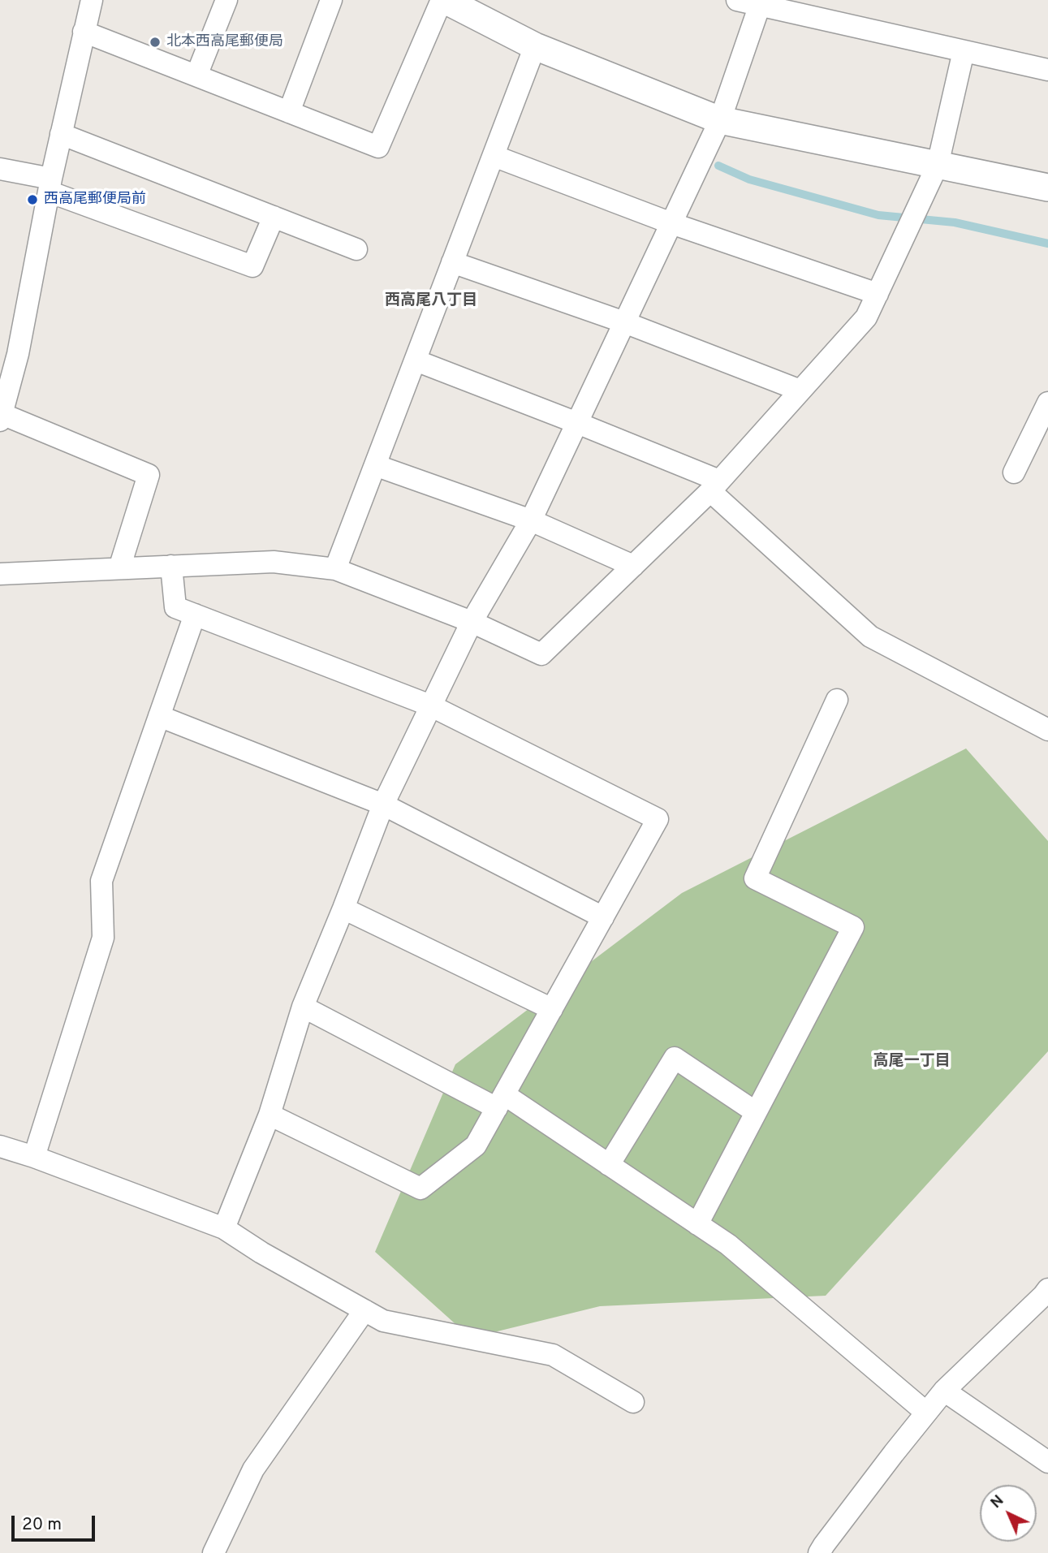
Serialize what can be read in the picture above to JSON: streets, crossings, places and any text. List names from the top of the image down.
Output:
{
  "districts": ["西高尾八丁目", "高尾一丁目"],
  "places": ["北本西高尾郵便局", "西高尾郵便局前"],
  "scale_bar": "20 m",
  "north": "top left"
}
